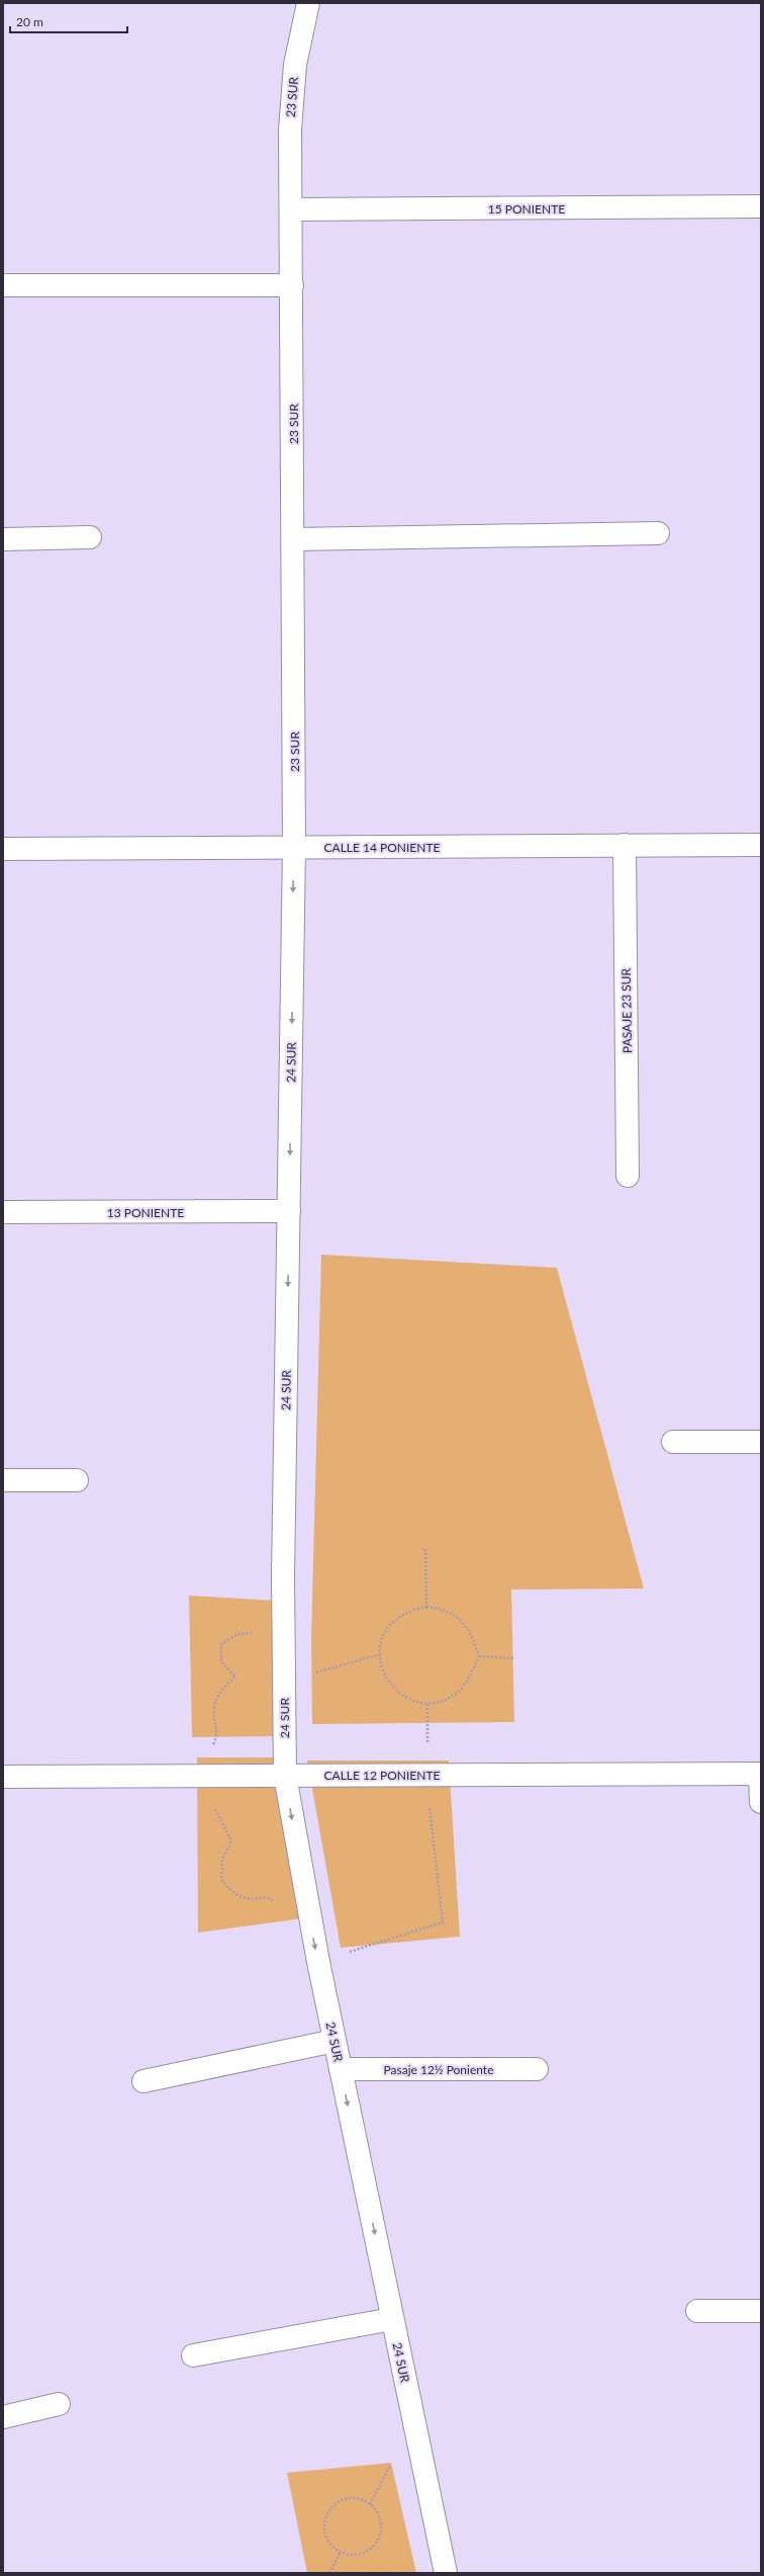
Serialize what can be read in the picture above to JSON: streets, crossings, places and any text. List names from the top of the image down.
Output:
{
  "streets": {
    "street": [
      "23 SUR",
      "15 PONIENTE",
      "CALLE 14 PONIENTE",
      "PASAJE 23 SUR",
      "24 SUR",
      "13 PONIENTE",
      "CALLE 12 PONIENTE",
      "Pasaje 12½ Poniente"
    ]
  },
  "crossings": [
    ["23 SUR", "15 PONIENTE"],
    ["23 SUR", "CALLE 14 PONIENTE"],
    ["23 SUR", "24 SUR"],
    ["CALLE 14 PONIENTE", "PASAJE 23 SUR"],
    ["CALLE 14 PONIENTE", "24 SUR"],
    ["24 SUR", "13 PONIENTE"],
    ["24 SUR", "CALLE 12 PONIENTE"],
    ["24 SUR", "Pasaje 12½ Poniente"]
  ],
  "one_way": ["24 SUR"],
  "scale_bar": "20 m"
}
